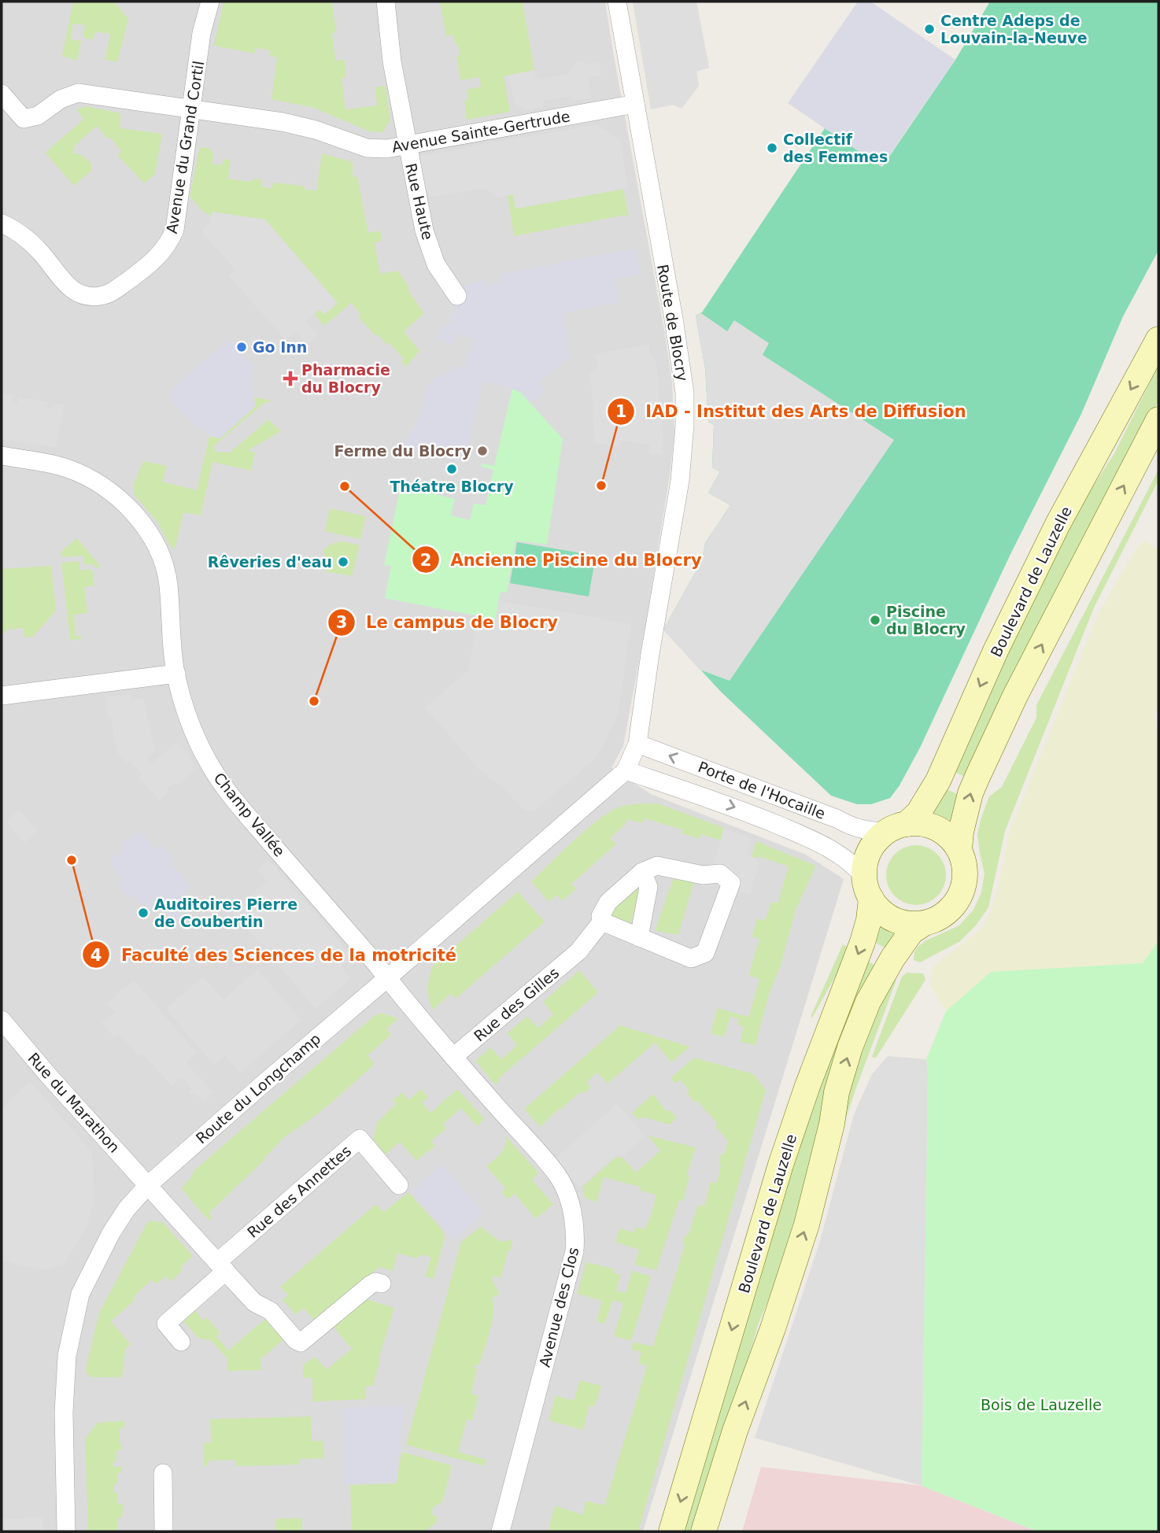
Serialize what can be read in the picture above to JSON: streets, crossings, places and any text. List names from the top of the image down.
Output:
{
  "streets": {
    "main road": ["Boulevard de Lauzelle"],
    "street": [
      "Avenue Sainte-Gertrude",
      "Avenue du Grand Cortil",
      "Rue Haute",
      "Route de Blocry",
      "Porte de l'Hocaille",
      "Champ Vallée",
      "Rue des Gilles",
      "Route du Longchamp",
      "Rue du Marathon",
      "Rue des Annettes",
      "Avenue des Clos"
    ]
  },
  "crossings": [
    ["Avenue Sainte-Gertrude", "Avenue du Grand Cortil"],
    ["Avenue Sainte-Gertrude", "Rue Haute"],
    ["Avenue Sainte-Gertrude", "Route de Blocry"],
    ["Route de Blocry", "Porte de l'Hocaille"],
    ["Route de Blocry", "Route du Longchamp"],
    ["Boulevard de Lauzelle", "Porte de l'Hocaille"],
    ["Porte de l'Hocaille", "Route du Longchamp"],
    ["Champ Vallée", "Route du Longchamp"],
    ["Champ Vallée", "Avenue des Clos"],
    ["Rue des Gilles", "Avenue des Clos"],
    ["Route du Longchamp", "Rue du Marathon"],
    ["Route du Longchamp", "Avenue des Clos"],
    ["Rue du Marathon", "Rue des Annettes"]
  ],
  "parks": ["Bois de Lauzelle"],
  "places": {
    "other": [
      "Centre Adeps de Louvain-la-Neuve",
      "Collectif des Femmes",
      "Go Inn",
      "Ferme du Blocry",
      "Théatre Blocry",
      "IAD - Institut des Arts de Diffusion",
      "Ancienne Piscine du Blocry",
      "Rêveries d'eau",
      "Piscine du Blocry",
      "Le campus de Blocry",
      "Faculté des Sciences de la motricité",
      "Auditoires Pierre de Coubertin"
    ],
    "health": ["Pharmacie du Blocry"]
  }
}
